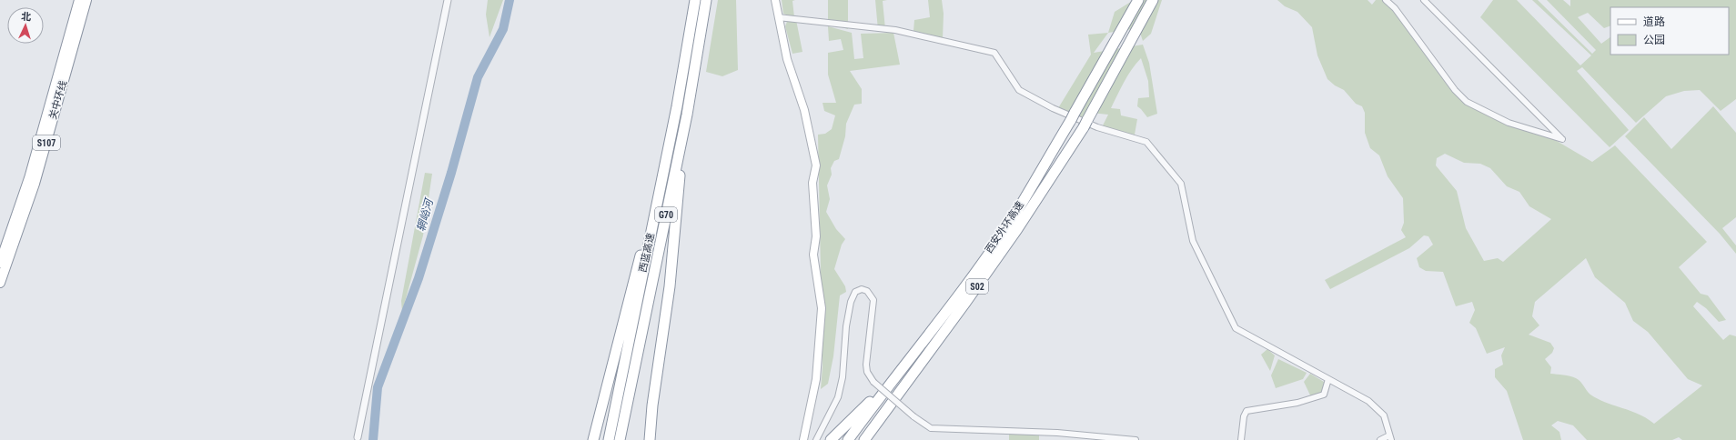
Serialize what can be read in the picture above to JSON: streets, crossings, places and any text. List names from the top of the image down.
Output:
{
  "streets": {
    "highway": [
      "关中环线",
      "S107",
      "G70",
      "西安外环高速",
      "西蓝高速",
      "S02"
    ]
  },
  "water": ["辋峪河"],
  "legend": ["道路", "公园"],
  "north": "top"
}
